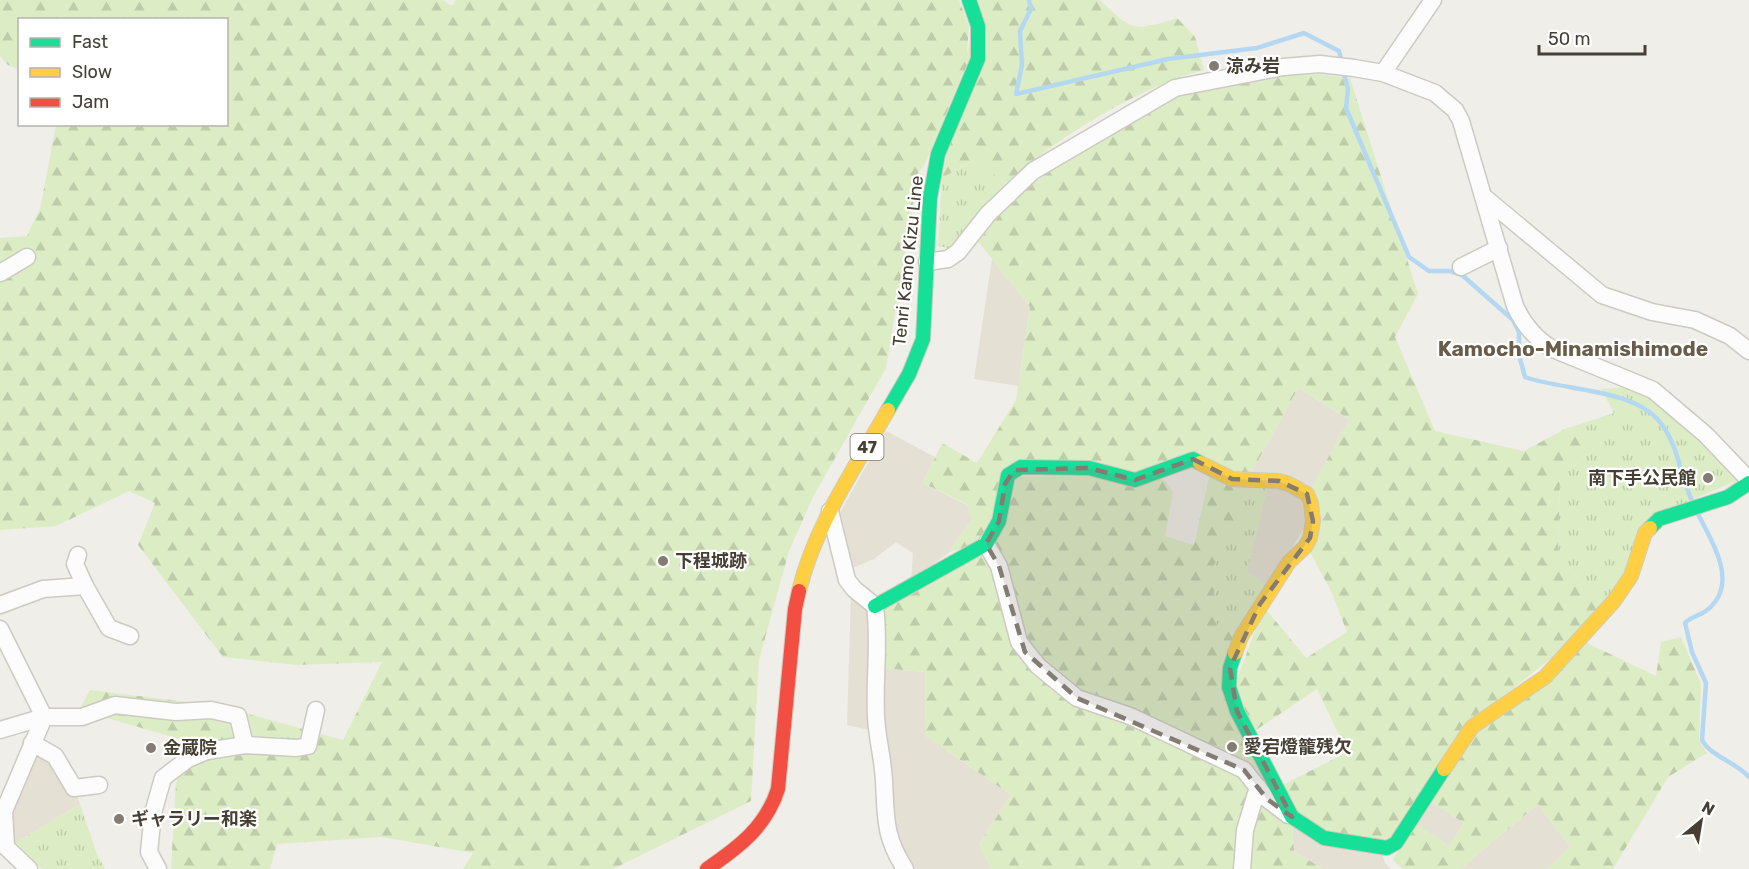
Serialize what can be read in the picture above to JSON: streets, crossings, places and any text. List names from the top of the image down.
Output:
{
  "streets": {
    "street": ["Tenri Kamo Kizu Line", "47"]
  },
  "districts": ["Kamocho-Minamishimode"],
  "places": [
    "涼み岩",
    "南下手公民館",
    "下程城跡",
    "愛宕燈籠残欠",
    "金蔵院",
    "ギャラリー和楽"
  ],
  "legend": ["Fast", "Slow", "Jam"],
  "scale_bar": "50 m",
  "north": "top right"
}
